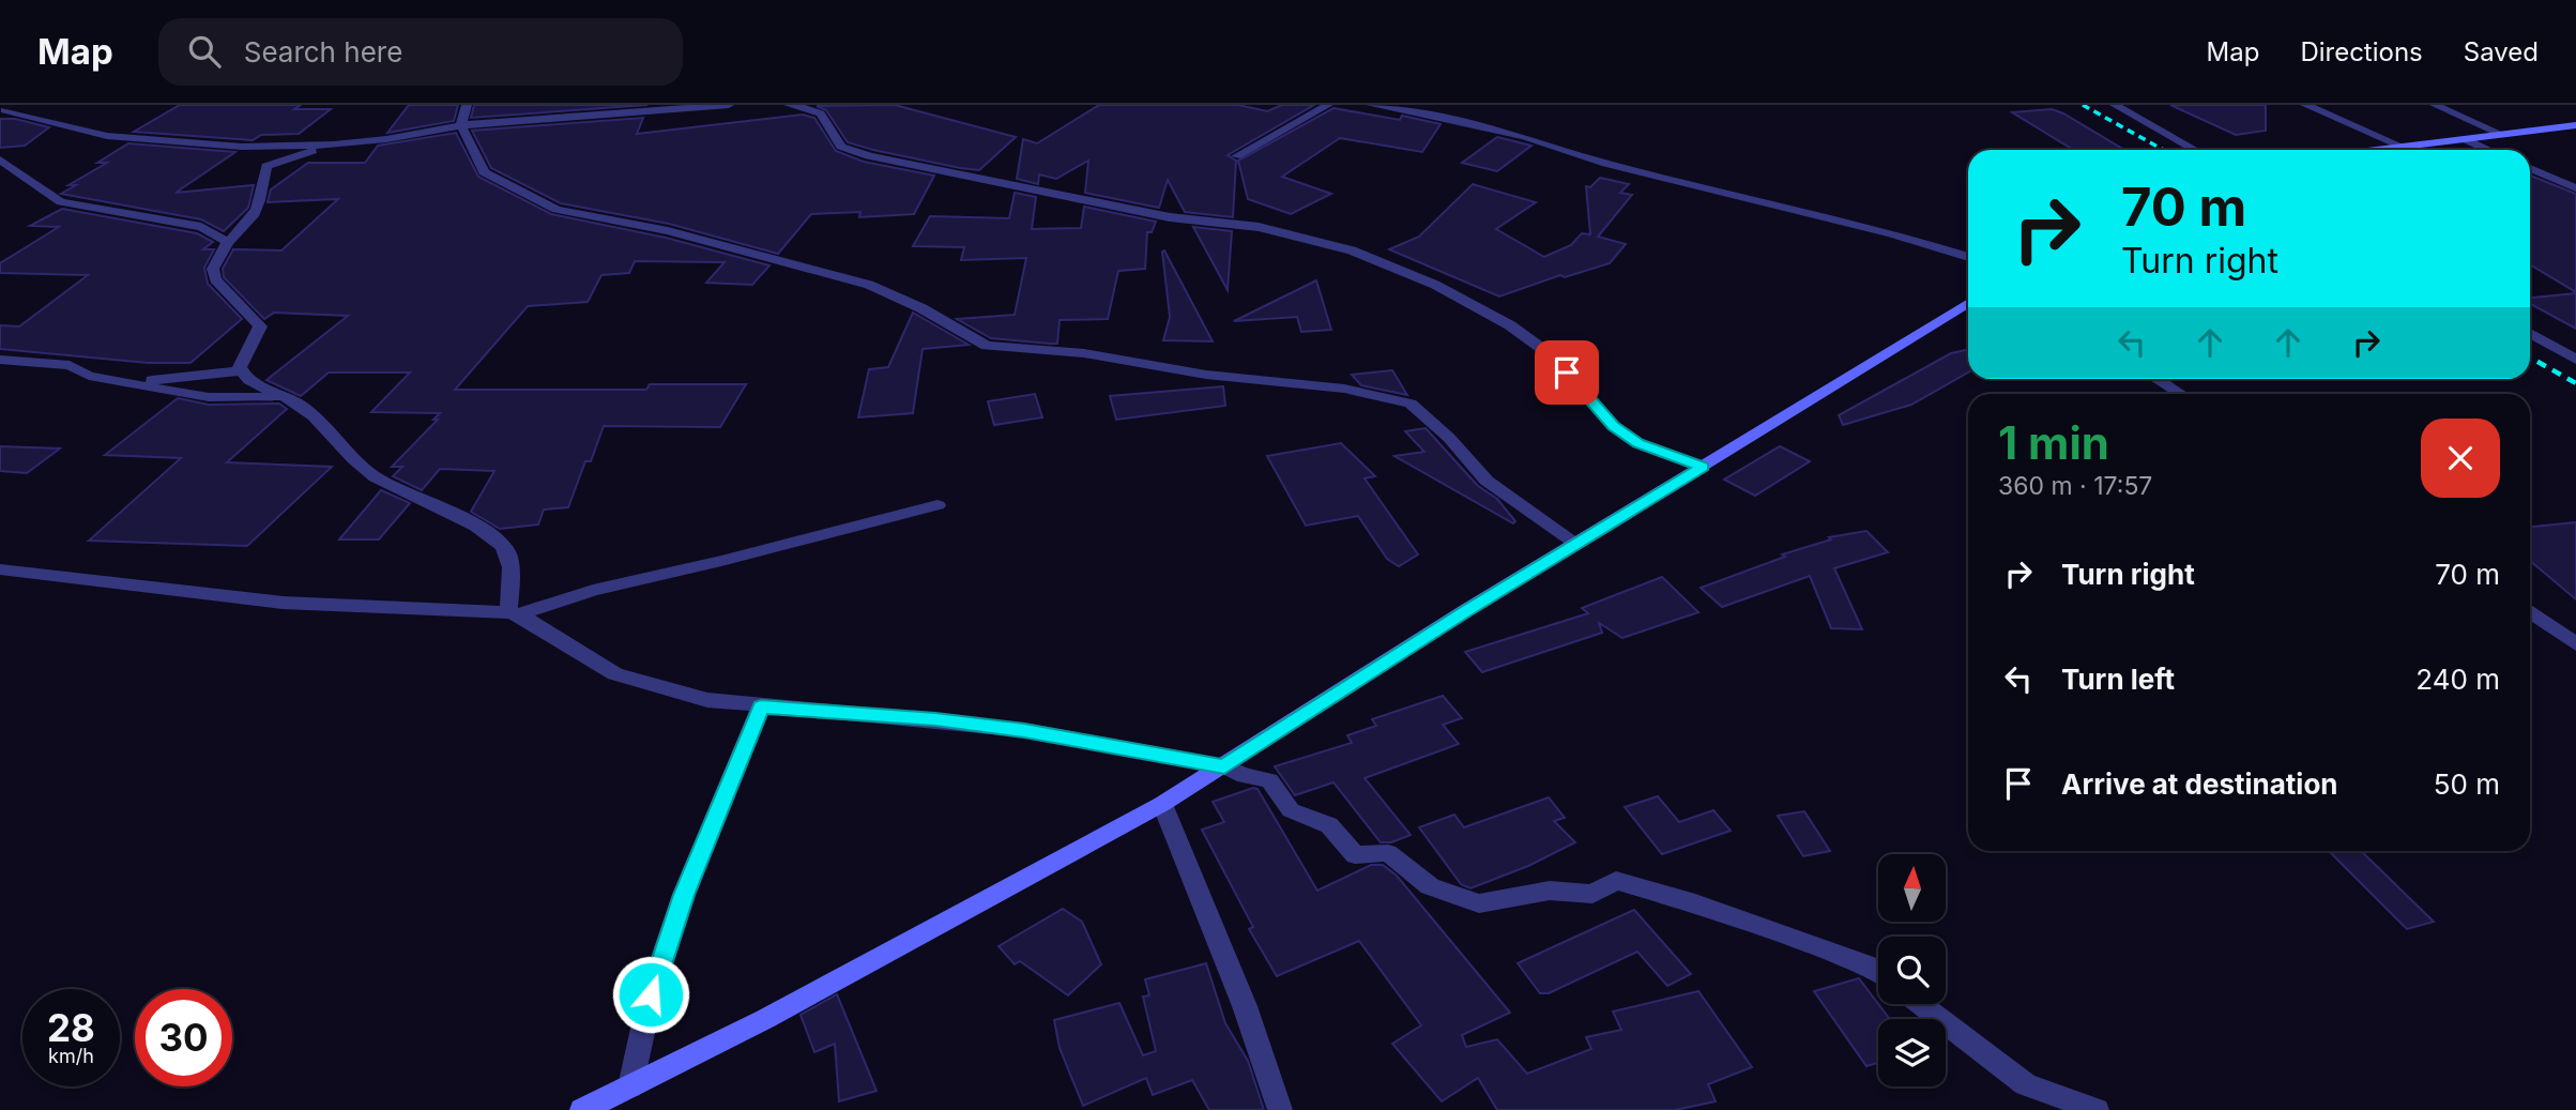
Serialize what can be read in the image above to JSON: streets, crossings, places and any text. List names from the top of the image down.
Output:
{
  "north": "top",
  "page": {
    "header": "Map",
    "search": "Search here",
    "nav": ["Map", "Directions", "Saved"],
    "turn": ["70 m", "Turn right"],
    "heading": ["1 min", "360 m · 17:57"],
    "list": [
      {
        "name": "Turn right",
        "value": "70 m"
      },
      {
        "name": "Turn left",
        "value": "240 m"
      },
      {
        "name": "Arrive at destination",
        "value": "50 m"
      }
    ],
    "speed": "28 km/h",
    "limit": "30"
  }
}
